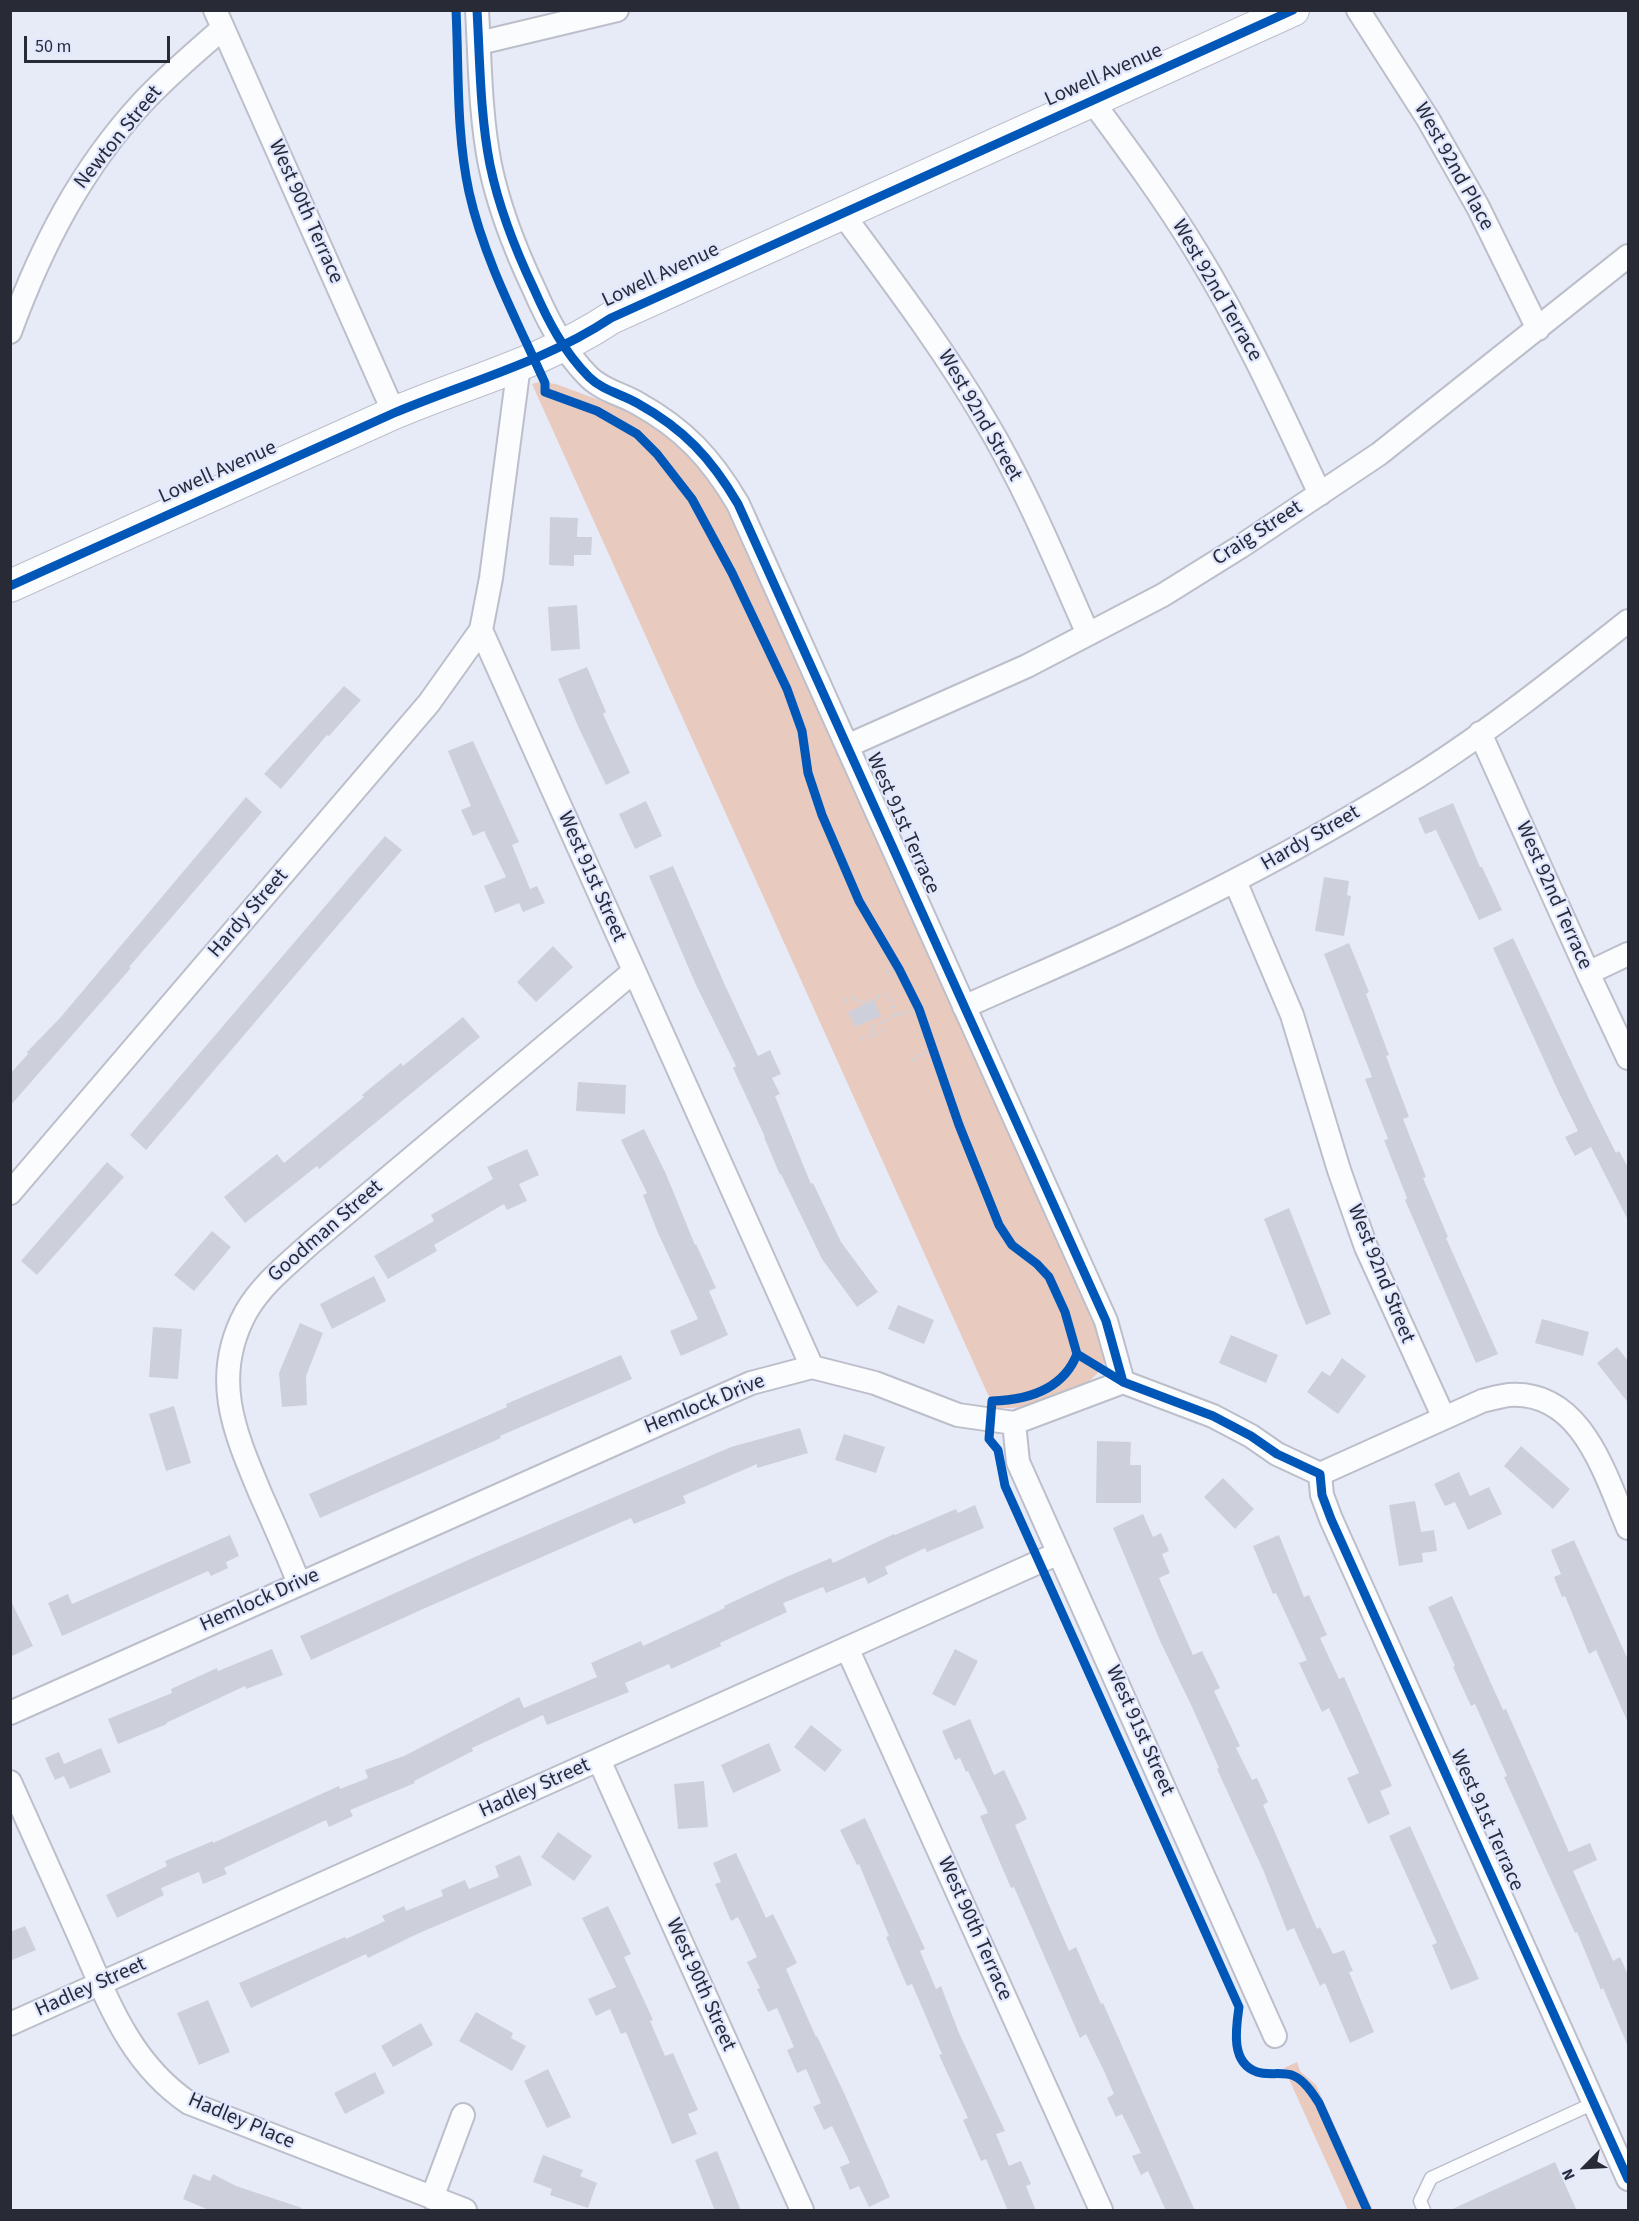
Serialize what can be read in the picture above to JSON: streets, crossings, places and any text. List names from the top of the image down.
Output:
{
  "streets": {
    "street": [
      "Lowell Avenue",
      "Newton Street",
      "West 92nd Place",
      "West 90th Terrace",
      "West 92nd Terrace",
      "West 92nd Street",
      "Craig Street",
      "West 91st Terrace",
      "Hardy Street",
      "West 91st Street",
      "Goodman Street",
      "Hemlock Drive",
      "Hadley Street",
      "West 90th Street",
      "Hadley Place"
    ]
  },
  "crossings": [
    ["Lowell Avenue", "West 90th Terrace"],
    ["Lowell Avenue", "West 92nd Terrace"],
    ["Lowell Avenue", "West 92nd Street"],
    ["Lowell Avenue", "West 91st Terrace"],
    ["Newton Street", "West 90th Terrace"],
    ["West 92nd Place", "Craig Street"],
    ["West 90th Terrace", "Hadley Street"],
    ["West 92nd Terrace", "Craig Street"],
    ["West 92nd Terrace", "Hardy Street"],
    ["West 92nd Street", "Craig Street"],
    ["West 92nd Street", "Hardy Street"],
    ["Craig Street", "West 91st Terrace"],
    ["West 91st Terrace", "Hardy Street"],
    ["West 91st Terrace", "Hemlock Drive"],
    ["Hardy Street", "West 91st Street"],
    ["West 91st Street", "Goodman Street"],
    ["West 91st Street", "Hemlock Drive"],
    ["West 91st Street", "Hadley Street"],
    ["Goodman Street", "Hemlock Drive"],
    ["Hadley Street", "West 90th Street"],
    ["Hadley Street", "Hadley Place"]
  ],
  "scale_bar": "50 m",
  "north": "bottom left"
}
